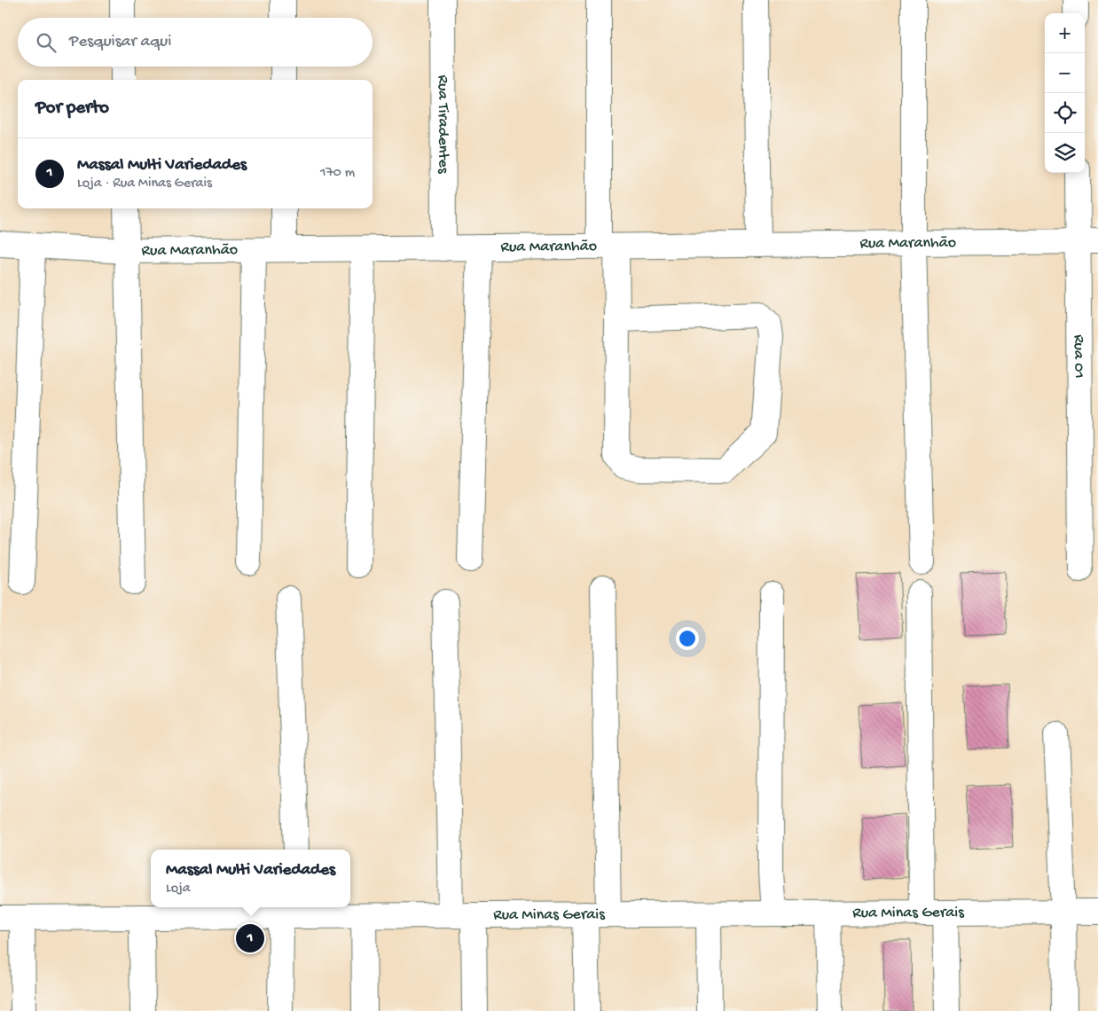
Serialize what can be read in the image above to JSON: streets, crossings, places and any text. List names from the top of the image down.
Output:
{
  "streets": {
    "street": [
      "Rua Tiradentes",
      "Rua Maranhão",
      "Rua 01",
      "Rua Minas Gerais"
    ]
  },
  "crossings": [
    ["Rua Tiradentes", "Rua Maranhão"],
    ["Rua Maranhão", "Rua 01"]
  ],
  "page": {
    "map_buttons": ["+", "−"],
    "search": "Pesquisar aqui",
    "heading": "Por perto",
    "list": [
      {
        "mark": "1",
        "name": "Massal Multi Variedades",
        "note": "Loja · Rua Minas Gerais",
        "value": "170 m"
      }
    ],
    "popup": ["Massal Multi Variedades", "Loja"],
    "pins": "1"
  }
}
